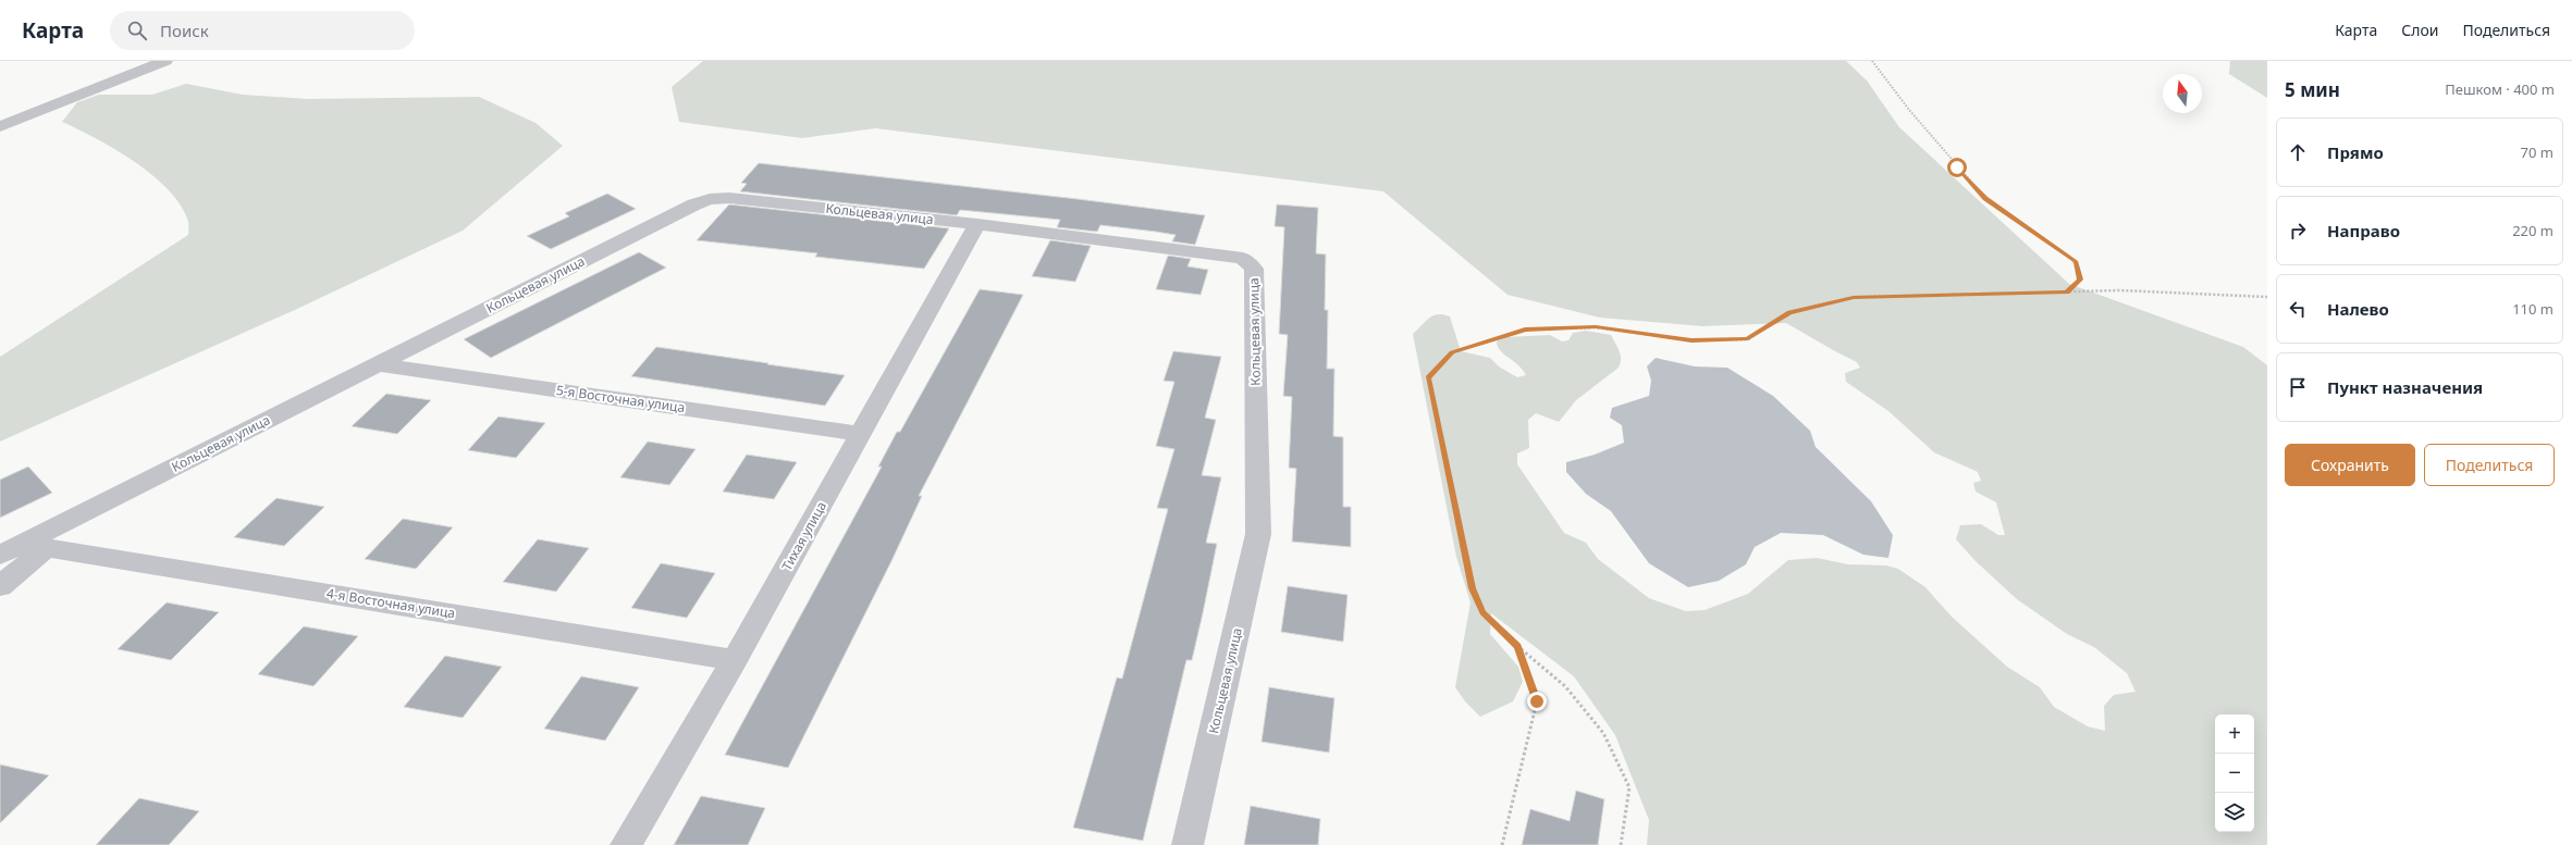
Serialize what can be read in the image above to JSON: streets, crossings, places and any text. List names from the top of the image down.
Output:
{
  "streets": {
    "lane": [
      "Кольцевая улица",
      "5-я Восточная улица",
      "Тихая улица",
      "4-я Восточная улица"
    ]
  },
  "crossings": [
    ["Кольцевая улица", "5-я Восточная улица"],
    ["Кольцевая улица", "Тихая улица"],
    ["Кольцевая улица", "4-я Восточная улица"],
    ["5-я Восточная улица", "Тихая улица"],
    ["Тихая улица", "4-я Восточная улица"]
  ],
  "north": "top",
  "page": {
    "header": "Карта",
    "search": "Поиск",
    "nav": ["Карта", "Слои", "Поделиться"],
    "heading": ["5 мин", "Пешком · 400 m"],
    "list": [
      ["Прямо", "70 m"],
      ["Направо", "220 m"],
      ["Налево", "110 m"],
      "Пункт назначения"
    ],
    "buttons": ["Сохранить", "Поделиться"],
    "map_buttons": ["+", "−"]
  }
}
